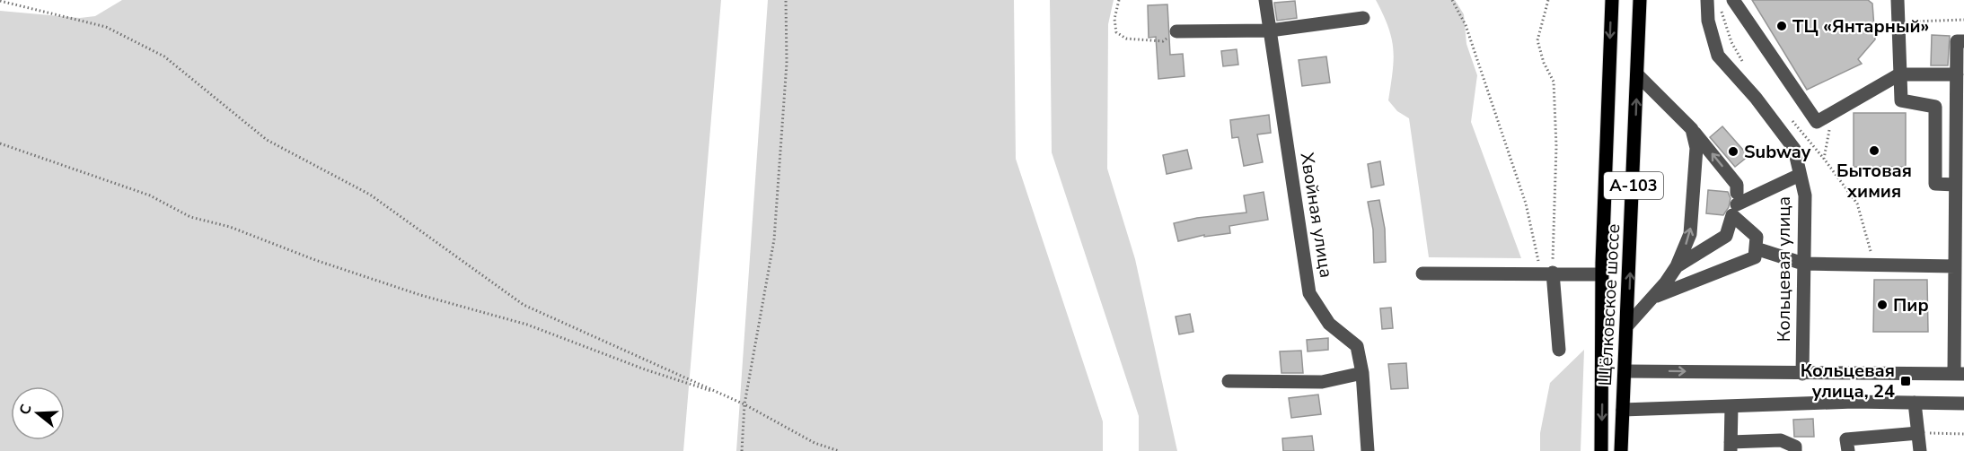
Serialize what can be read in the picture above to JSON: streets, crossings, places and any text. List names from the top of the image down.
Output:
{
  "streets": {
    "main road": ["А-103", "Щёлковское шоссе"],
    "street": ["Хвойная улица", "Кольцевая улица"]
  },
  "places": {
    "other": [
      "ТЦ «Янтарный»",
      "Бытовая химия",
      "Subway",
      "Пир"
    ],
    "transit": ["Кольцевая улица, 24"]
  },
  "north": "left"
}
